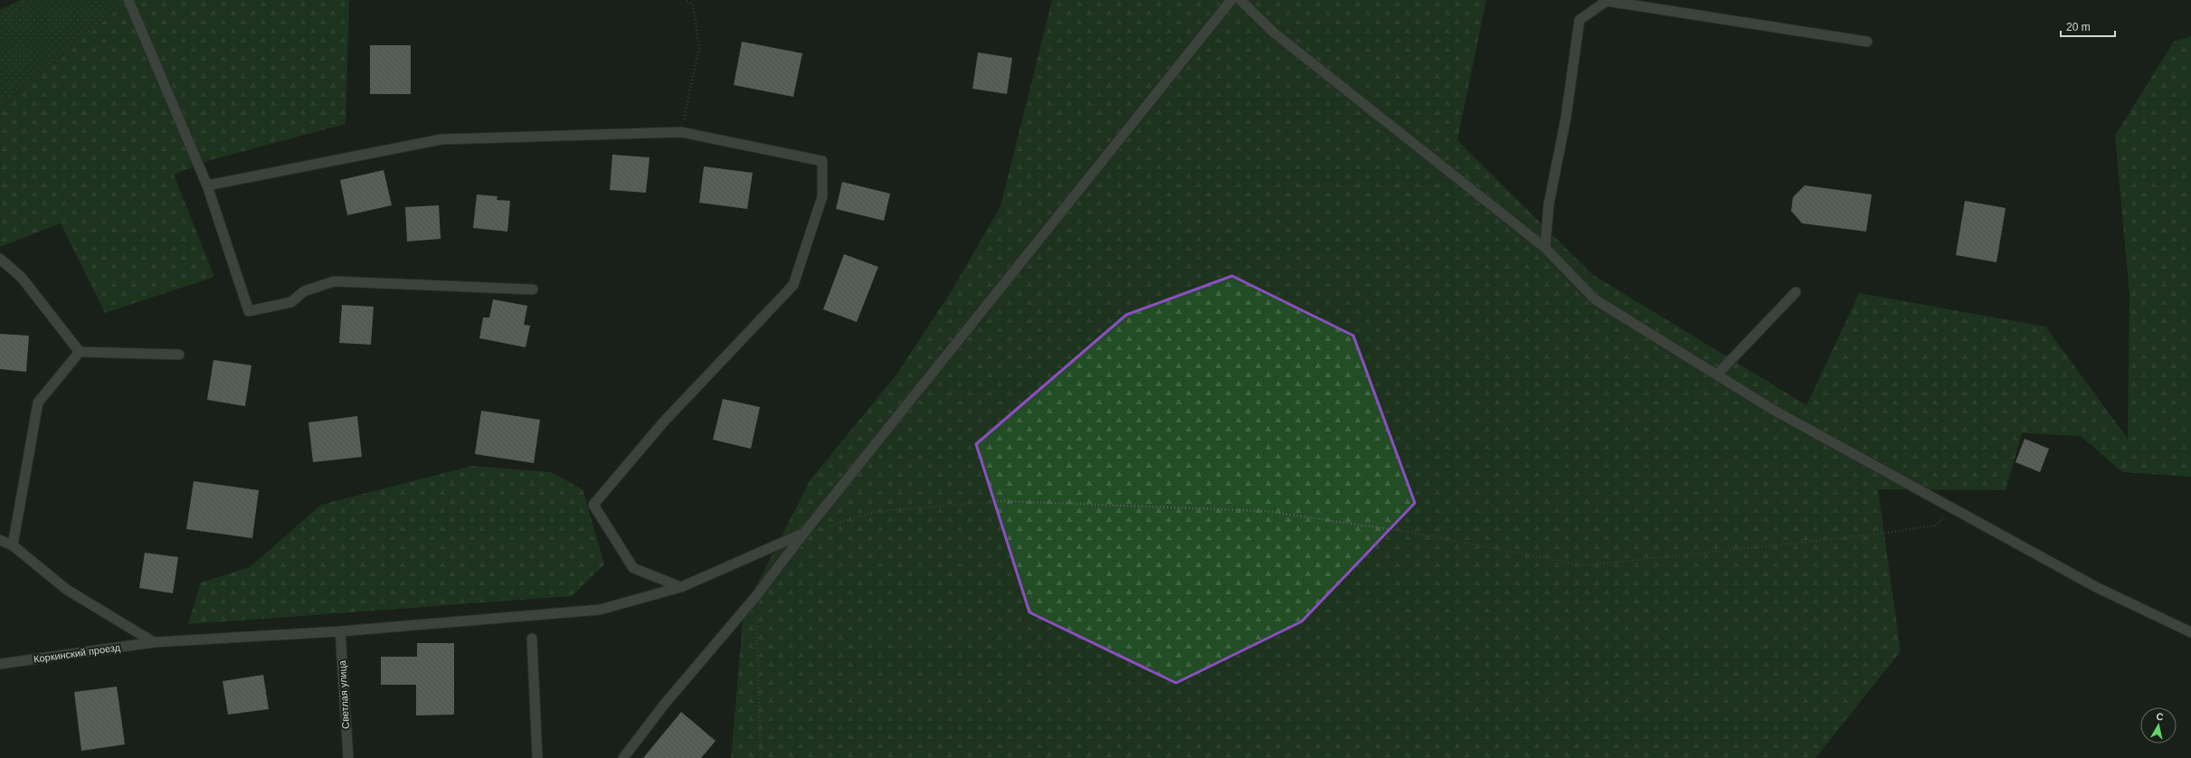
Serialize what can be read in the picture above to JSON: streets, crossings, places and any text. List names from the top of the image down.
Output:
{
  "streets": {
    "street": ["Коркинский проезд", "Светлая улица"]
  },
  "crossings": [
    ["Коркинский проезд", "Светлая улица"]
  ],
  "scale_bar": "20 m",
  "north": "top"
}
